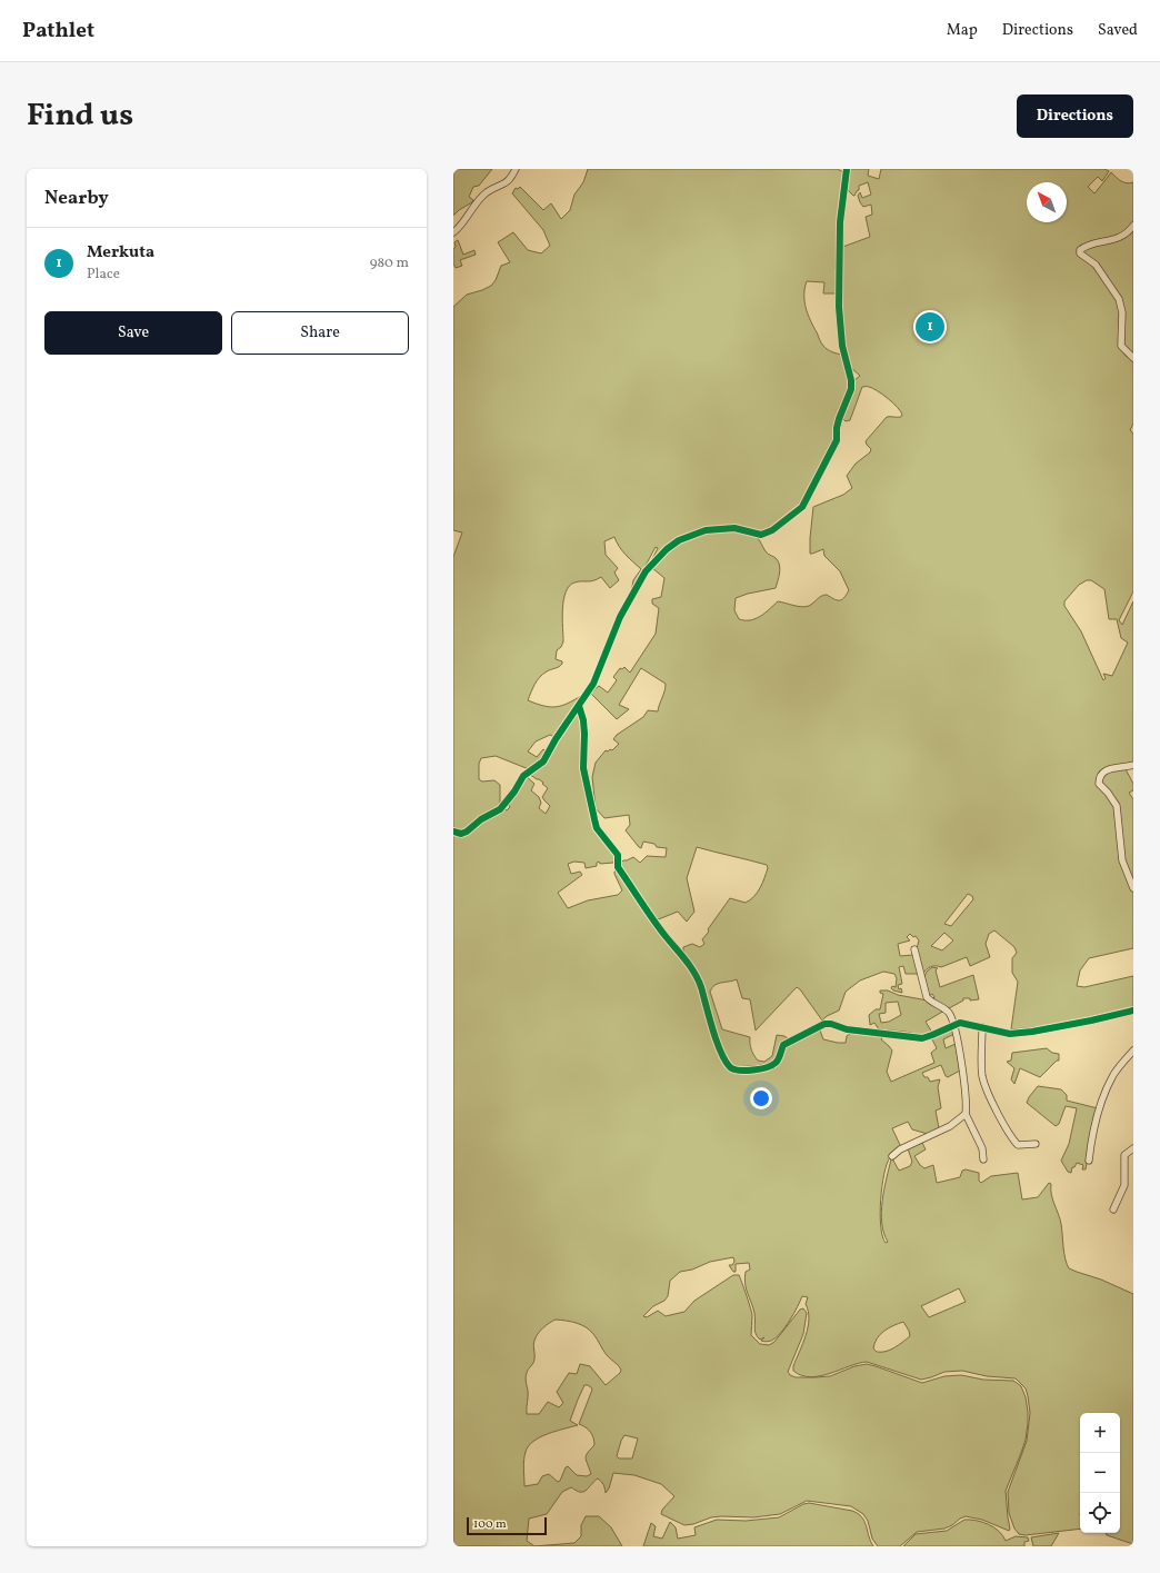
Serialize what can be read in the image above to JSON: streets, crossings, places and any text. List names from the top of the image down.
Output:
{
  "scale_bar": "100 m",
  "north": "top left",
  "page": {
    "header": "Pathlet",
    "nav": ["Map", "Directions", "Saved"],
    "title": "Find us",
    "buttons": [
      "Directions",
      ["Save", "Share"]
    ],
    "heading": "Nearby",
    "list": [
      {
        "mark": "1",
        "name": "Merkuta",
        "note": "Place",
        "value": "980 m"
      }
    ],
    "pins": "1",
    "map_buttons": ["+", "−"],
    "scale": "100 m"
  }
}
